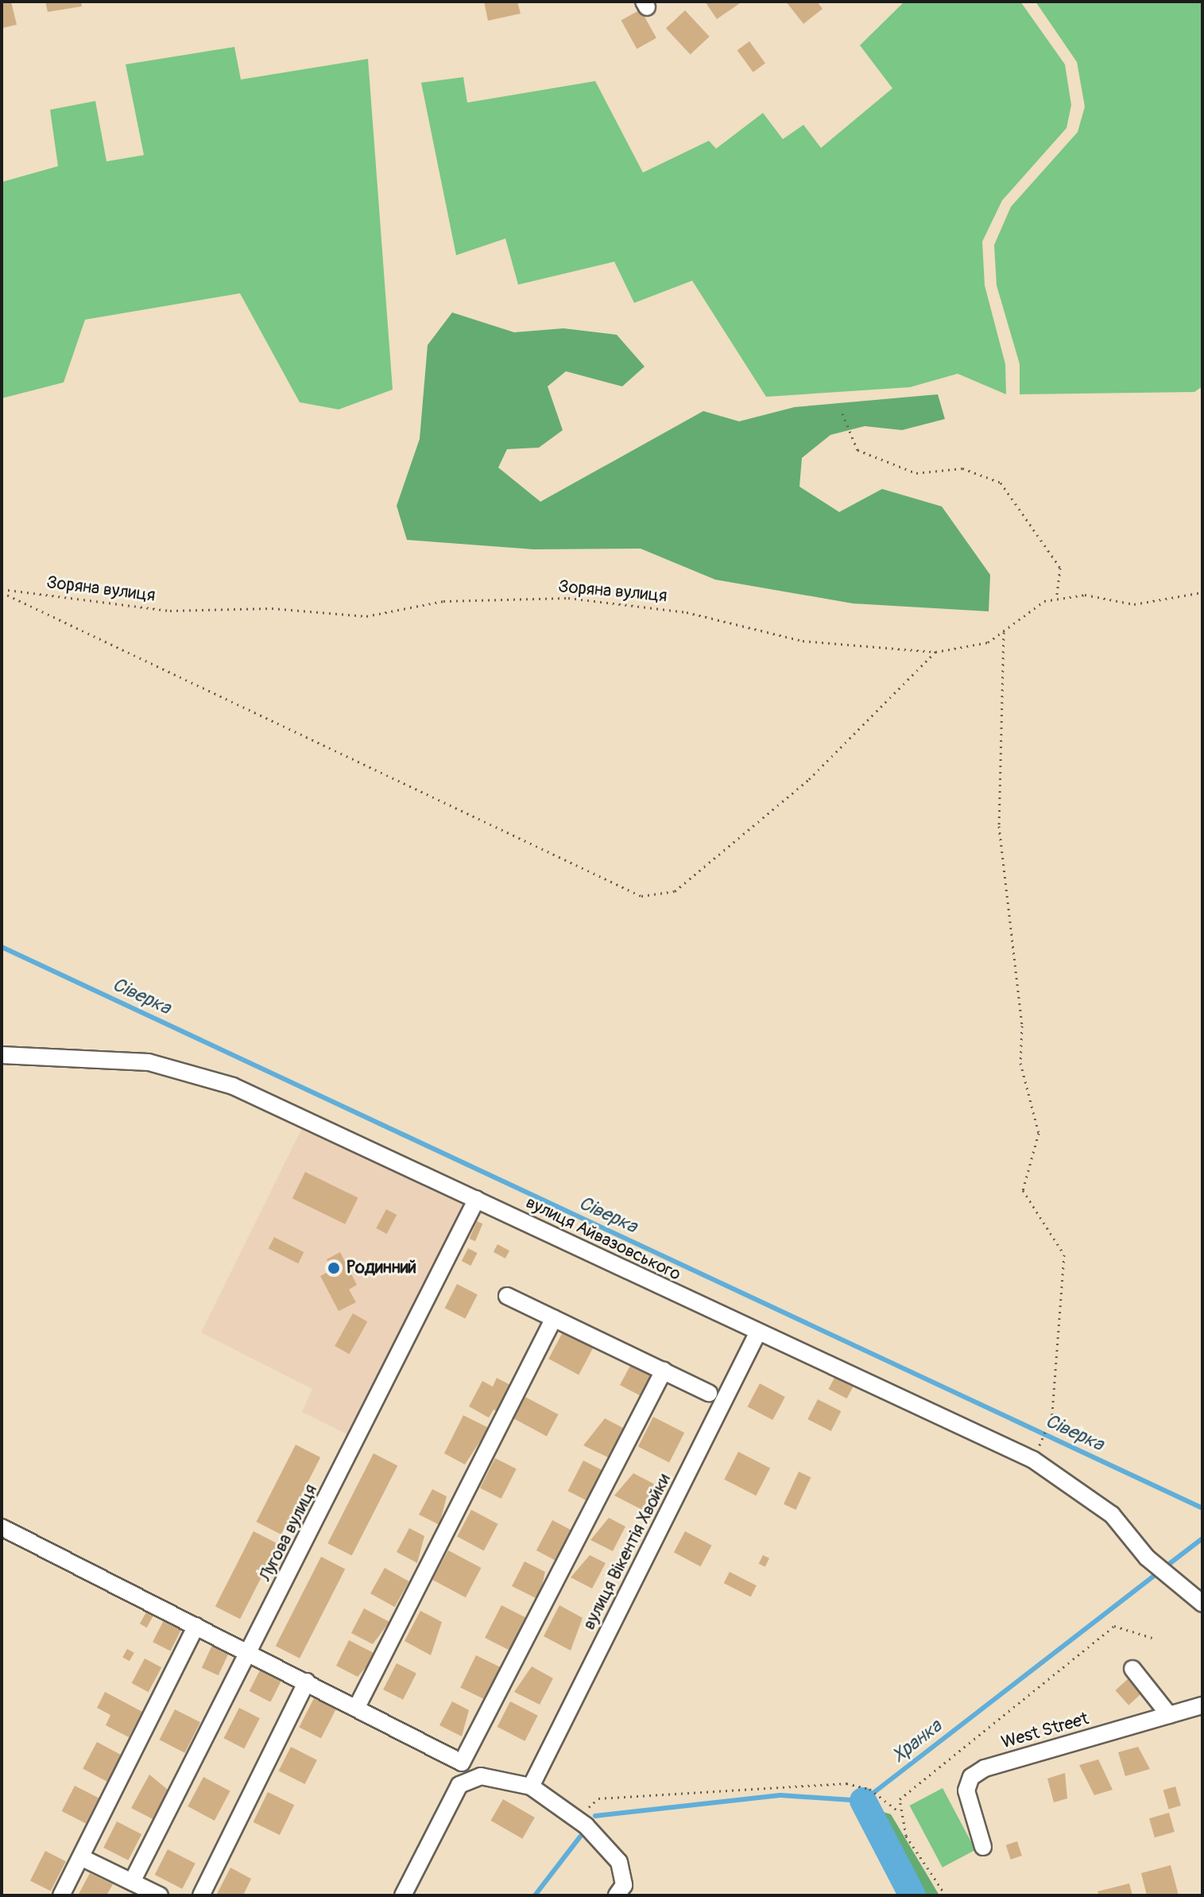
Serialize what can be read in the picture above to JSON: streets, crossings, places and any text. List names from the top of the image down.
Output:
{
  "streets": {
    "street": [
      "вулиця Айвазовського",
      "Лугова вулиця",
      "вулиця Вікентія Хвойки",
      "West Street"
    ],
    "path": ["Зоряна вулиця"]
  },
  "crossings": [
    ["вулиця Айвазовського", "Лугова вулиця"],
    ["вулиця Айвазовського", "вулиця Вікентія Хвойки"]
  ],
  "water": ["Сіверка", "Хранка"],
  "places": ["Родинний"]
}
